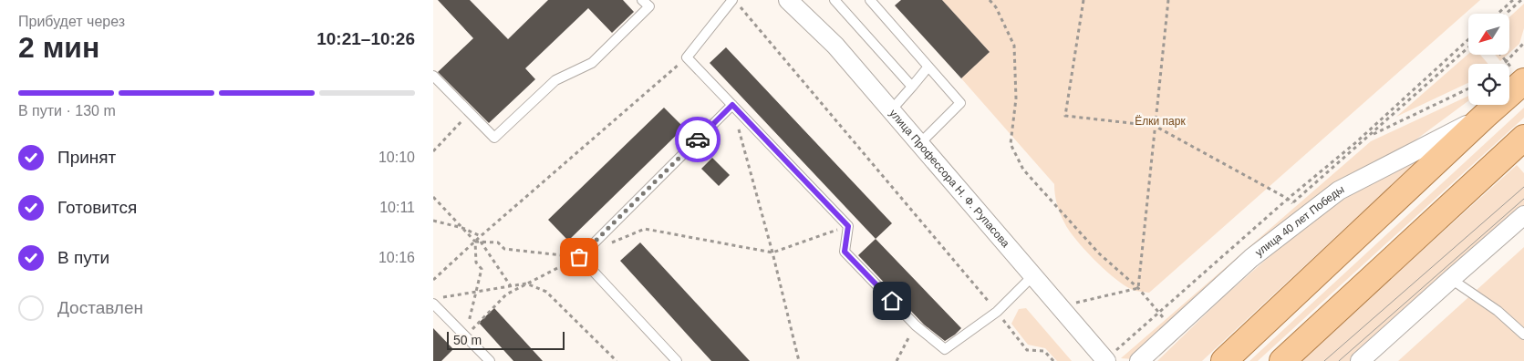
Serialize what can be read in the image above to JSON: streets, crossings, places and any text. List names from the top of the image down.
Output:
{
  "streets": {
    "main road": ["улица 40 лет Победы"],
    "street": ["улица Профессора Н. Ф. Рупасова"]
  },
  "parks": ["Ёлки парк"],
  "scale_bar": "50 m",
  "north": "bottom left",
  "page": {
    "heading": ["2 мин", "Прибудет через", "10:21–10:26"],
    "bar": "В пути · 130 m",
    "list": [
      ["Принят", "10:10"],
      ["Готовится", "10:11"],
      ["В пути", "10:16"],
      "Доставлен"
    ],
    "scale": "50 m"
  }
}
